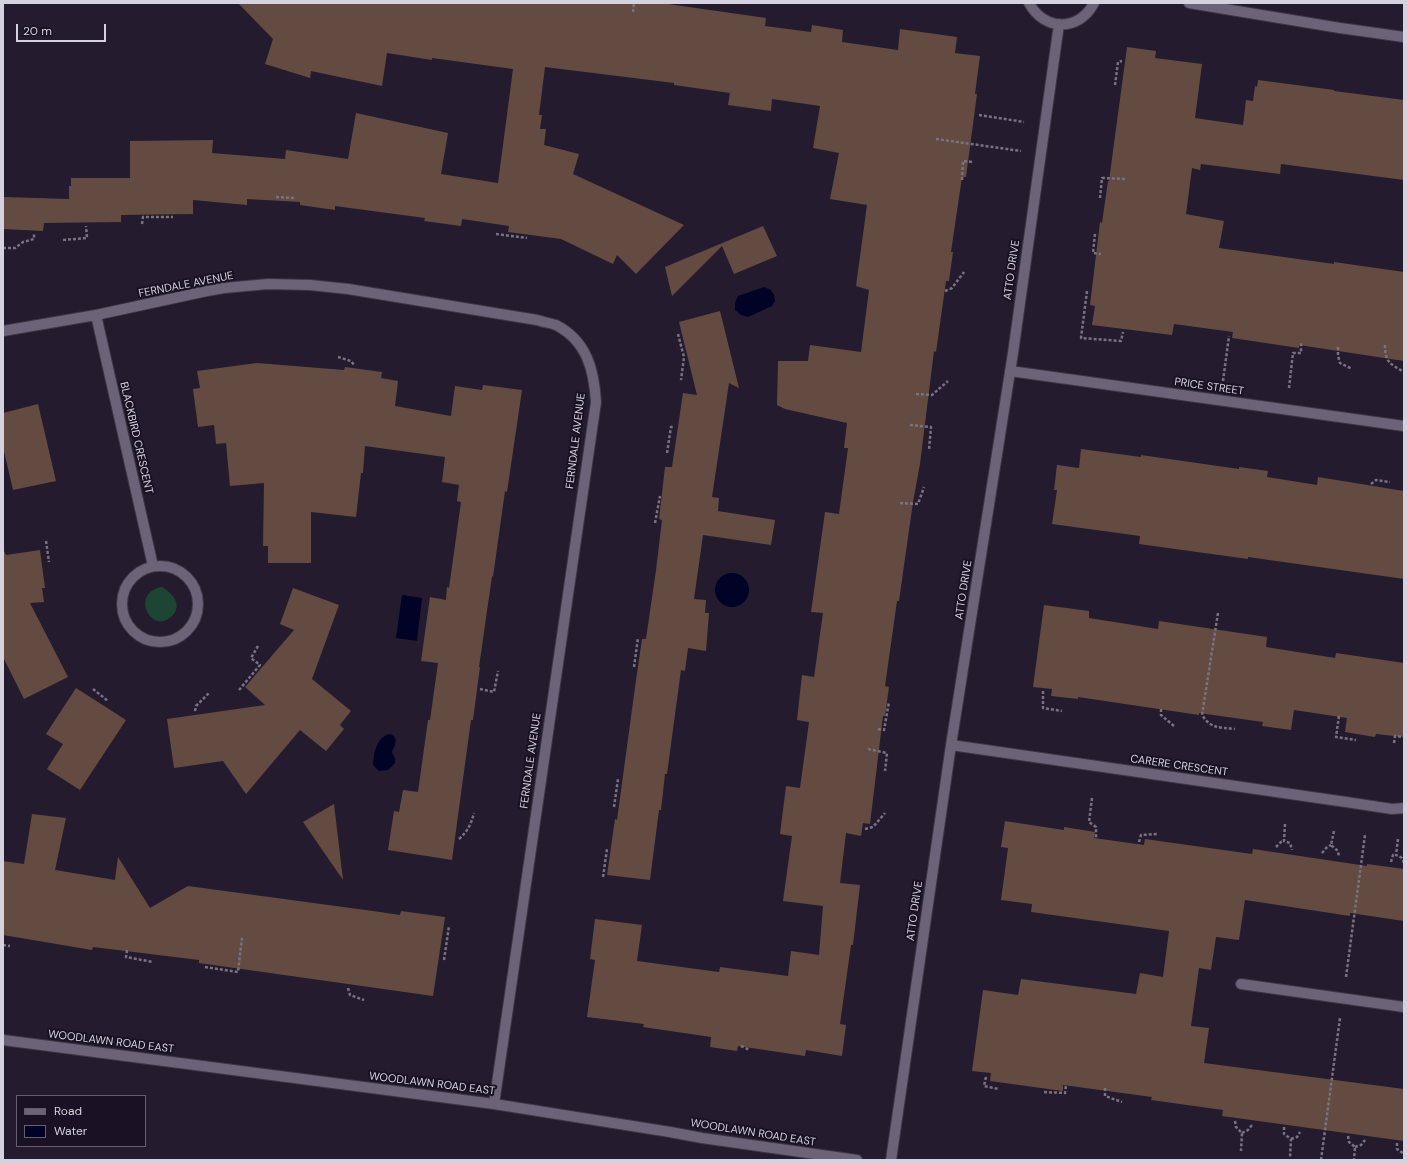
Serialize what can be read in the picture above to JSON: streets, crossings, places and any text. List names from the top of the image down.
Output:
{
  "streets": {
    "street": [
      "ATTO DRIVE",
      "FERNDALE AVENUE",
      "PRICE STREET",
      "BLACKBIRD CRESCENT",
      "CARERE CRESCENT",
      "WOODLAWN ROAD EAST"
    ]
  },
  "crossings": [
    ["ATTO DRIVE", "PRICE STREET"],
    ["ATTO DRIVE", "CARERE CRESCENT"],
    ["FERNDALE AVENUE", "BLACKBIRD CRESCENT"],
    ["FERNDALE AVENUE", "WOODLAWN ROAD EAST"]
  ],
  "legend": ["Road", "Water"],
  "scale_bar": "20 m"
}
